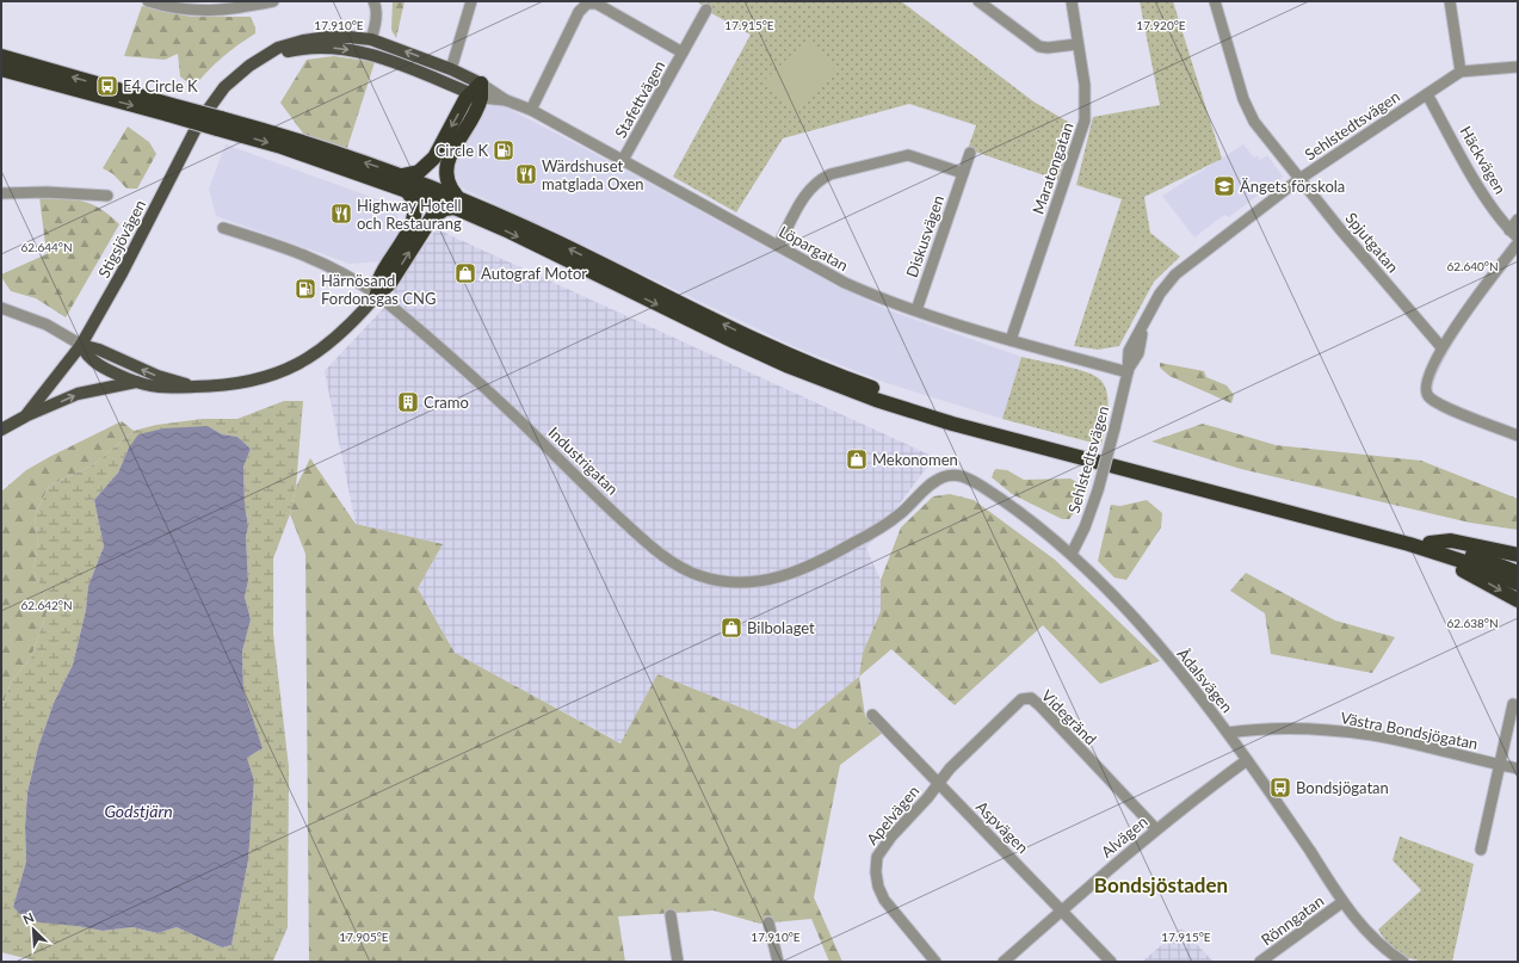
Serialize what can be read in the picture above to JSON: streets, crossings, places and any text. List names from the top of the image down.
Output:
{
  "streets": {
    "main road": ["Stigsjövägen"],
    "street": [
      "Stafettvägen",
      "Sehlstedtsvägen",
      "Häckvägen",
      "Maratongatan",
      "Diskusvägen",
      "Spjutgatan",
      "Löpargatan",
      "Industrigatan",
      "Ådalsvägen",
      "Videgränd",
      "Västra Bondsjögatan",
      "Apelvägen",
      "Aspvägen",
      "Alvägen",
      "Rönngatan"
    ]
  },
  "crossings": [
    ["Stafettvägen", "Löpargatan"],
    ["Sehlstedtsvägen", "Häckvägen"],
    ["Sehlstedtsvägen", "Spjutgatan"],
    ["Sehlstedtsvägen", "Löpargatan"],
    ["Sehlstedtsvägen", "Ådalsvägen"],
    ["Maratongatan", "Löpargatan"],
    ["Diskusvägen", "Löpargatan"],
    ["Stigsjövägen", "Löpargatan"],
    ["Industrigatan", "Ådalsvägen"],
    ["Ådalsvägen", "Västra Bondsjögatan"],
    ["Ådalsvägen", "Alvägen"],
    ["Ådalsvägen", "Rönngatan"],
    ["Videgränd", "Apelvägen"],
    ["Videgränd", "Aspvägen"],
    ["Videgränd", "Alvägen"],
    ["Apelvägen", "Aspvägen"],
    ["Aspvägen", "Alvägen"]
  ],
  "districts": ["Bondsjöstaden"],
  "water": ["Godstjärn"],
  "places": {
    "bus stop": ["E4 Circle K", "Bondsjögatan"],
    "fuel station": ["Circle K", "Härnösand Fordonsgas CNG"],
    "restaurant": ["Wärdshuset matglada Oxen", "Highway Hotell och Restaurang"],
    "school or university": ["Ängets förskola"],
    "shop": ["Autograf Motor", "Mekonomen", "Bilbolaget"],
    "building": ["Cramo"]
  },
  "north": "top left",
  "coordinates": [
    "17.915°E",
    "17.920°E",
    "17.910°E",
    "62.644°N",
    "62.640°N",
    "62.642°N",
    "62.638°N",
    "17.905°E"
  ]
}
